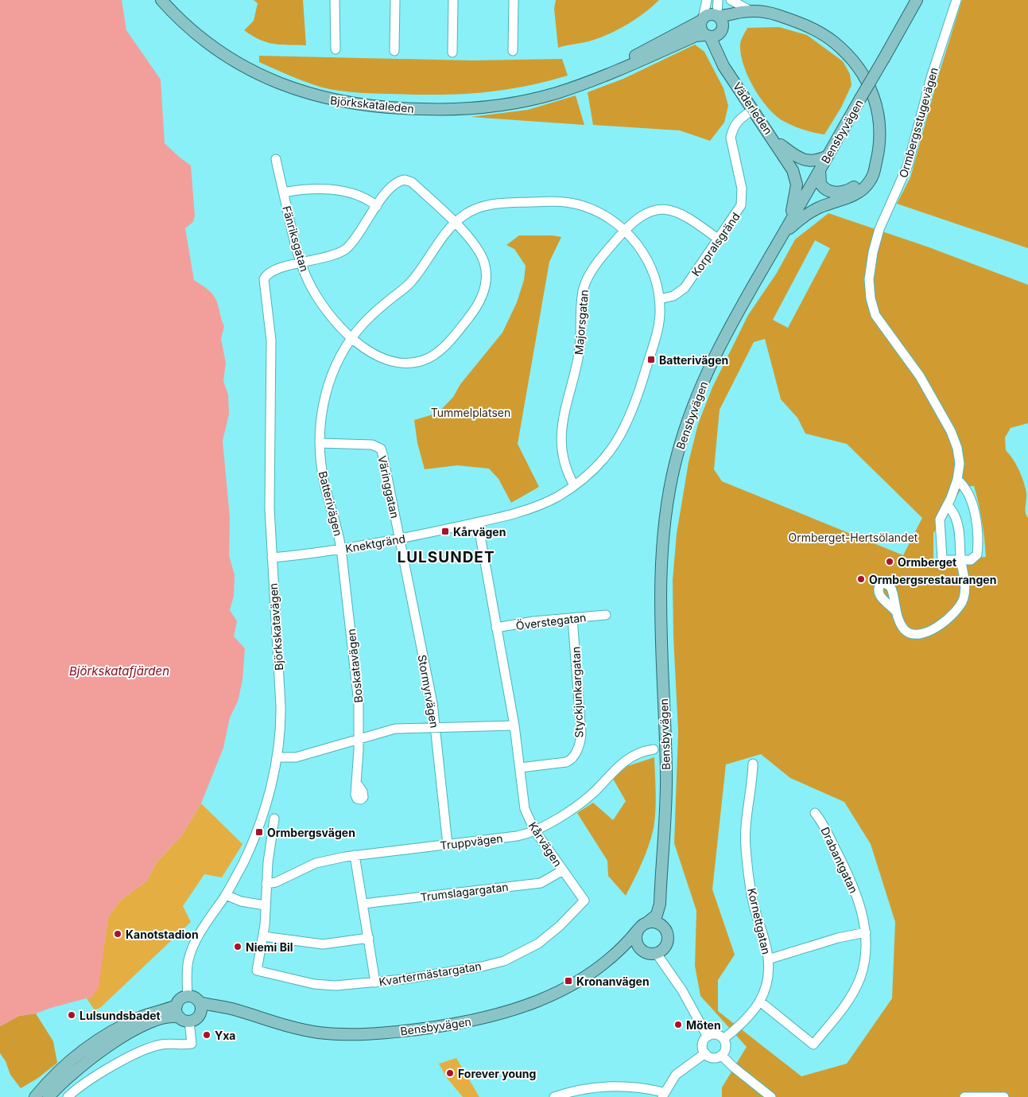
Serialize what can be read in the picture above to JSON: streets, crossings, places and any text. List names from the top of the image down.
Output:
{
  "streets": {
    "main road": ["Björkskataleden", "Väderleden", "Bensbyvägen"],
    "street": [
      "Ormbergsstugevägen",
      "Fänriksgatan",
      "Korpralsgränd",
      "Majorsgatan",
      "Väringgatan",
      "Batterivägen",
      "Knektgränd",
      "Överstegatan",
      "Björkskatavägen",
      "Boskatavägen",
      "Stormyrvägen",
      "Styckjunkargatan",
      "Truppvägen",
      "Kårvägen",
      "Drabantgatan",
      "Trumslagargatan",
      "Kornettgatan",
      "Kvartermästargatan"
    ]
  },
  "crossings": [
    ["Björkskataleden", "Väderleden"],
    ["Väderleden", "Bensbyvägen"],
    ["Väderleden", "Korpralsgränd"],
    ["Bensbyvägen", "Björkskatavägen"],
    ["Fänriksgatan", "Batterivägen"],
    ["Fänriksgatan", "Björkskatavägen"],
    ["Korpralsgränd", "Majorsgatan"],
    ["Korpralsgränd", "Batterivägen"],
    ["Majorsgatan", "Batterivägen"],
    ["Väringgatan", "Batterivägen"],
    ["Väringgatan", "Knektgränd"],
    ["Väringgatan", "Stormyrvägen"],
    ["Batterivägen", "Knektgränd"],
    ["Batterivägen", "Boskatavägen"],
    ["Batterivägen", "Kårvägen"],
    ["Knektgränd", "Björkskatavägen"],
    ["Knektgränd", "Boskatavägen"],
    ["Knektgränd", "Stormyrvägen"],
    ["Knektgränd", "Kårvägen"],
    ["Överstegatan", "Styckjunkargatan"],
    ["Överstegatan", "Kårvägen"],
    ["Stormyrvägen", "Truppvägen"],
    ["Styckjunkargatan", "Kårvägen"],
    ["Truppvägen", "Kårvägen"],
    ["Kårvägen", "Trumslagargatan"],
    ["Kårvägen", "Kvartermästargatan"],
    ["Drabantgatan", "Kornettgatan"]
  ],
  "districts": ["LULSUNDET"],
  "water": ["Björkskatafjärden"],
  "parks": ["Tummelplatsen", "Ormberget-Hertsölandet"],
  "places": {
    "transit": [
      "Batterivägen",
      "Kårvägen",
      "Ormbergsvägen",
      "Kronanvägen"
    ],
    "other": [
      "Ormberget",
      "Ormbergsrestaurangen",
      "Kanotstadion",
      "Niemi Bil",
      "Lulsundsbadet",
      "Möten",
      "Yxa",
      "Forever young"
    ]
  }
}
